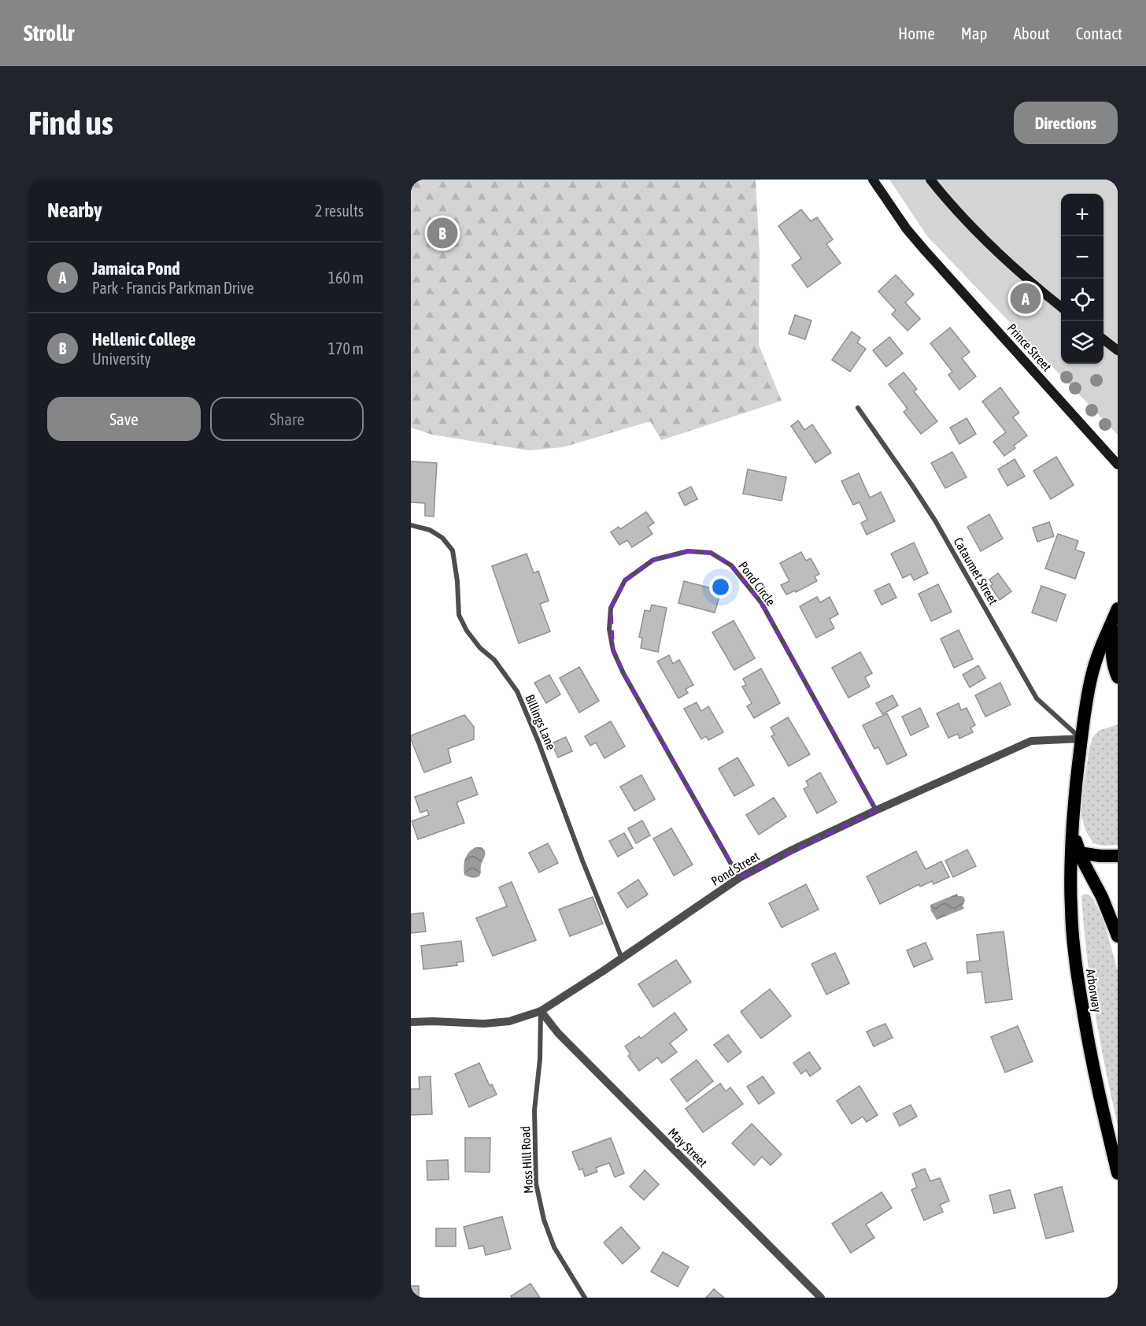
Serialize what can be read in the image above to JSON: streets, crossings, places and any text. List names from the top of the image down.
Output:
{
  "streets": {
    "highway": ["Arborway"],
    "main road": ["Prince Street"],
    "street": [
      "Cataumet Street",
      "Pond Circle",
      "Billings Lane",
      "Pond Street",
      "May Street",
      "Moss Hill Road"
    ]
  },
  "crossings": [
    ["Cataumet Street", "Pond Street"],
    ["Cataumet Street", "Arborway"],
    ["Pond Circle", "Pond Street"],
    ["Billings Lane", "Pond Street"],
    ["Pond Street", "Arborway"],
    ["Pond Street", "May Street"],
    ["Pond Street", "Moss Hill Road"],
    ["May Street", "Moss Hill Road"]
  ],
  "page": {
    "header": "Strollr",
    "nav": [
      "Home",
      "Map",
      "About",
      "Contact"
    ],
    "buttons": [
      "Directions",
      ["Save", "Share"]
    ],
    "title": "Find us",
    "heading": ["Nearby", "2 results"],
    "map_buttons": ["+", "−"],
    "pins": ["B", "A"],
    "list": [
      {
        "mark": "A",
        "name": "Jamaica Pond",
        "note": "Park · Francis Parkman Drive",
        "value": "160 m"
      },
      {
        "mark": "B",
        "name": "Hellenic College",
        "note": "University",
        "value": "170 m"
      }
    ]
  }
}
